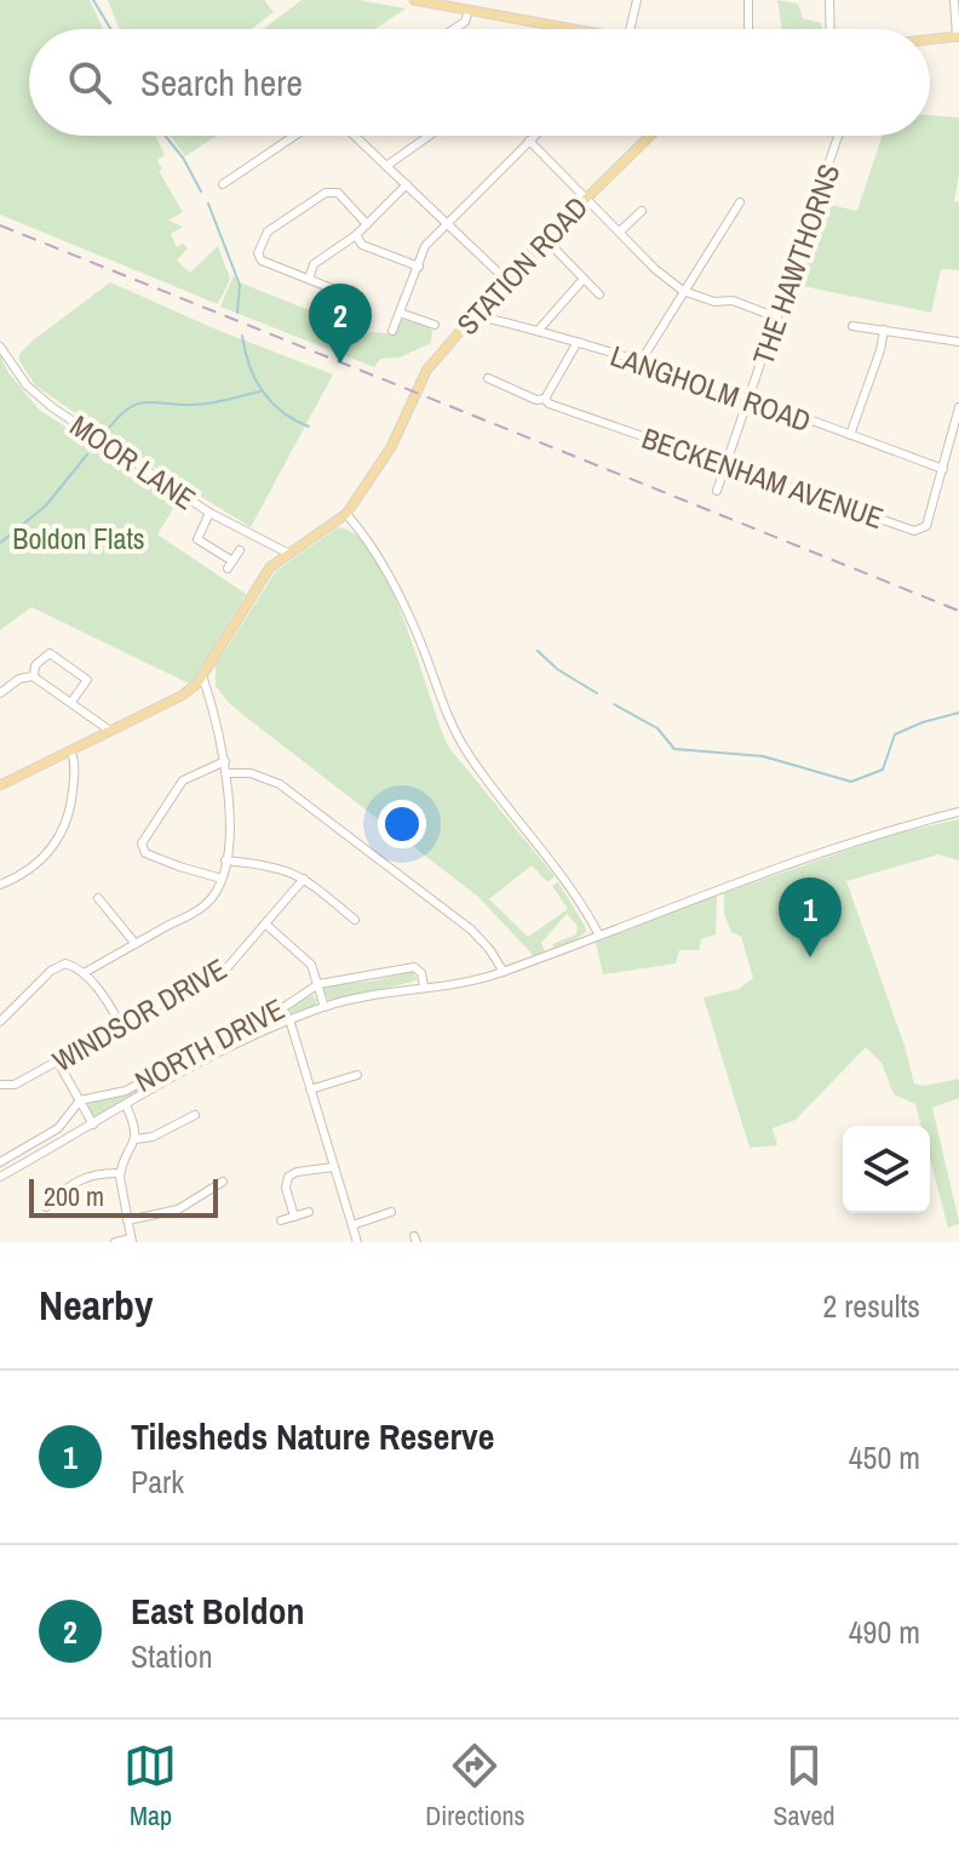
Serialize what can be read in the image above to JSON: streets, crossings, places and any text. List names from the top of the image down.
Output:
{
  "streets": {
    "main road": ["STATION ROAD"],
    "street": [
      "THE HAWTHORNS",
      "LANGHOLM ROAD",
      "MOOR LANE",
      "BECKENHAM AVENUE",
      "WINDSOR DRIVE",
      "NORTH DRIVE"
    ]
  },
  "crossings": [
    ["THE HAWTHORNS", "LANGHOLM ROAD"],
    ["THE HAWTHORNS", "BECKENHAM AVENUE"],
    ["STATION ROAD", "LANGHOLM ROAD"],
    ["LANGHOLM ROAD", "BECKENHAM AVENUE"]
  ],
  "parks": ["Boldon Flats"],
  "scale_bar": "200 m",
  "page": {
    "search": "Search here",
    "pins": ["2", "1"],
    "scale": "200 m",
    "heading": ["Nearby", "2 results"],
    "list": [
      {
        "mark": "1",
        "name": "Tilesheds Nature Reserve",
        "note": "Park",
        "value": "450 m"
      },
      {
        "mark": "2",
        "name": "East Boldon",
        "note": "Station",
        "value": "490 m"
      }
    ],
    "nav": ["Map", "Directions", "Saved"]
  }
}
